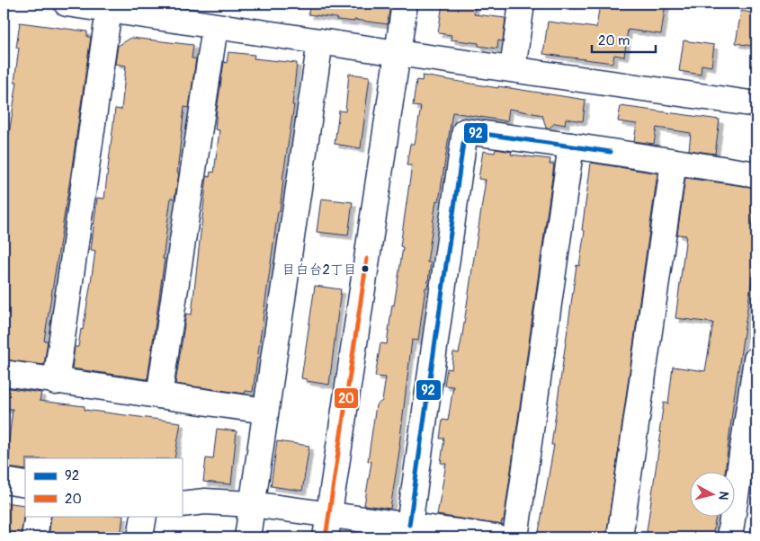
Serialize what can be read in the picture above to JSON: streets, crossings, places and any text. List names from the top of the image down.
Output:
{
  "places": ["目白台2丁目"],
  "lines": ["transit line 92", "transit line 20"],
  "legend": ["92", "20"],
  "scale_bar": "20 m",
  "north": "right"
}
